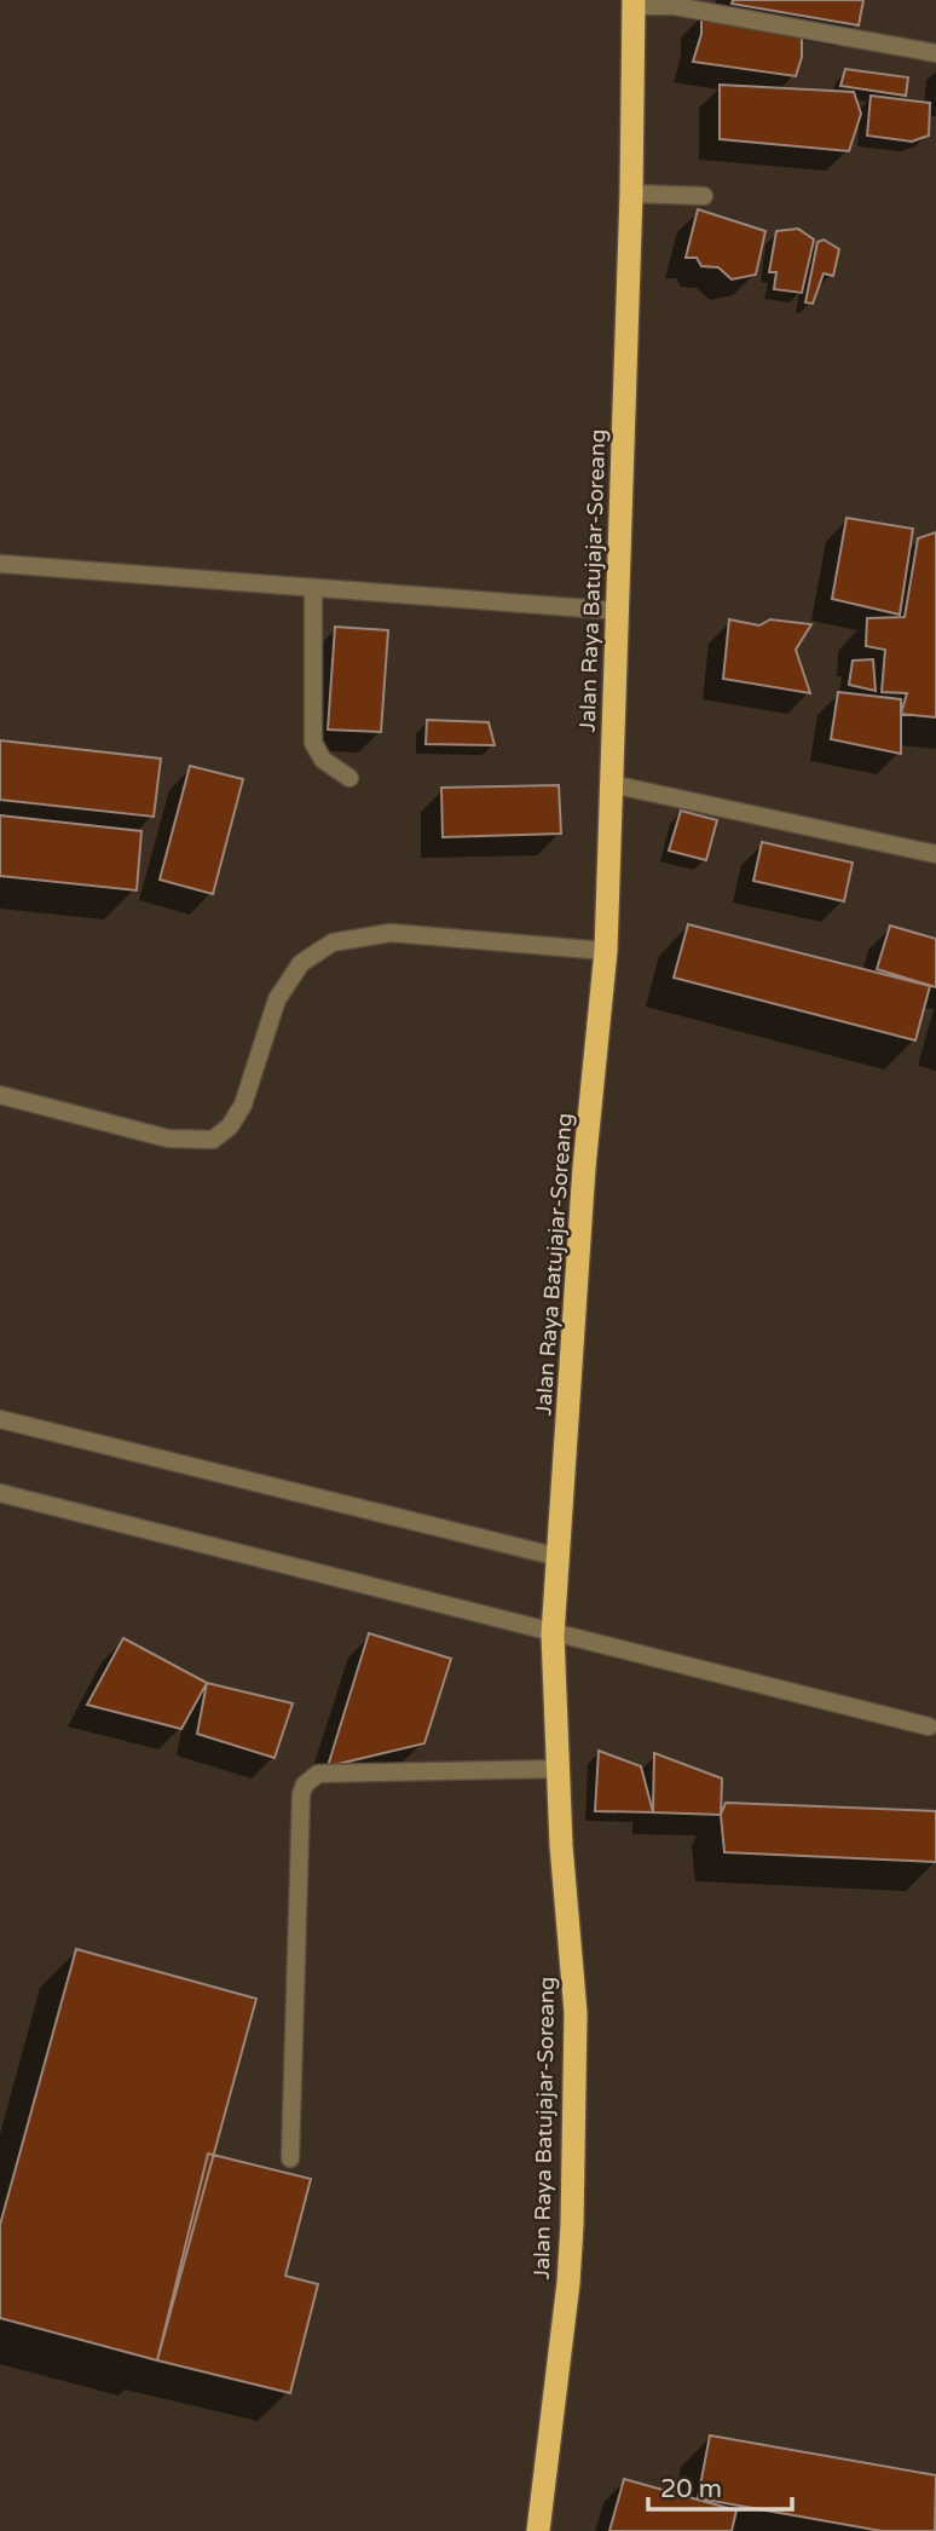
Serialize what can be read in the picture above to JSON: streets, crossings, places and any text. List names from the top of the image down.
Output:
{
  "streets": {
    "highway": ["Jalan Raya Batujajar-Soreang"]
  },
  "scale_bar": "20 m"
}
